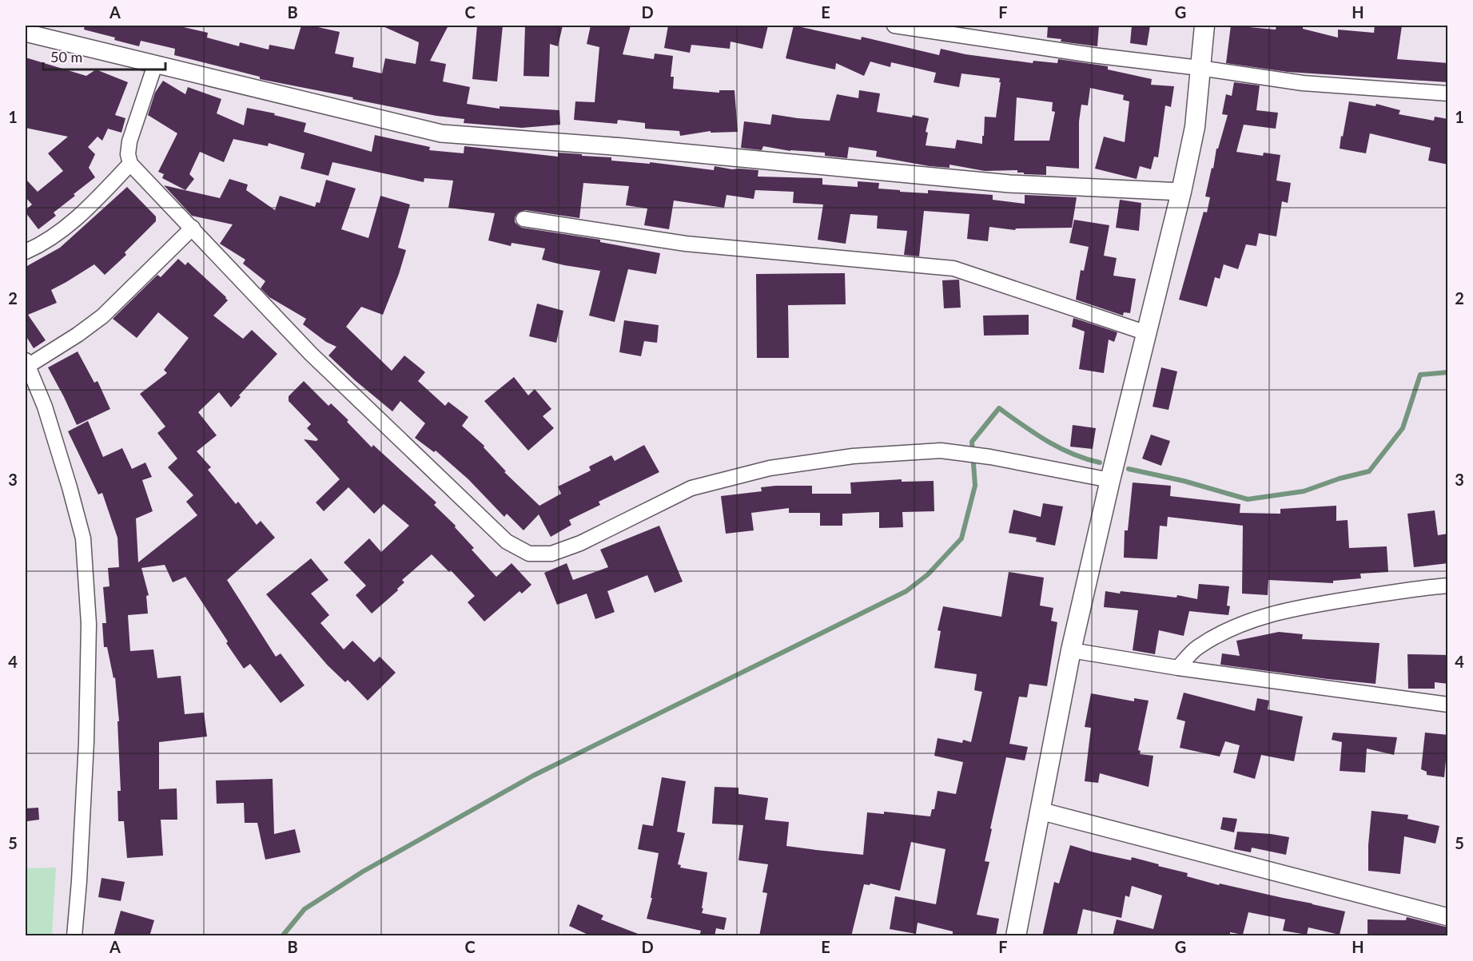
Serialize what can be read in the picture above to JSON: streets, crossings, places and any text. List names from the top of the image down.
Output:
{
  "scale_bar": "50 m",
  "grid": {
    "columns": [
      "A",
      "B",
      "C",
      "D",
      "E",
      "F",
      "G",
      "H"
    ],
    "rows": [
      "1",
      "2",
      "3",
      "4",
      "5"
    ]
  }
}
